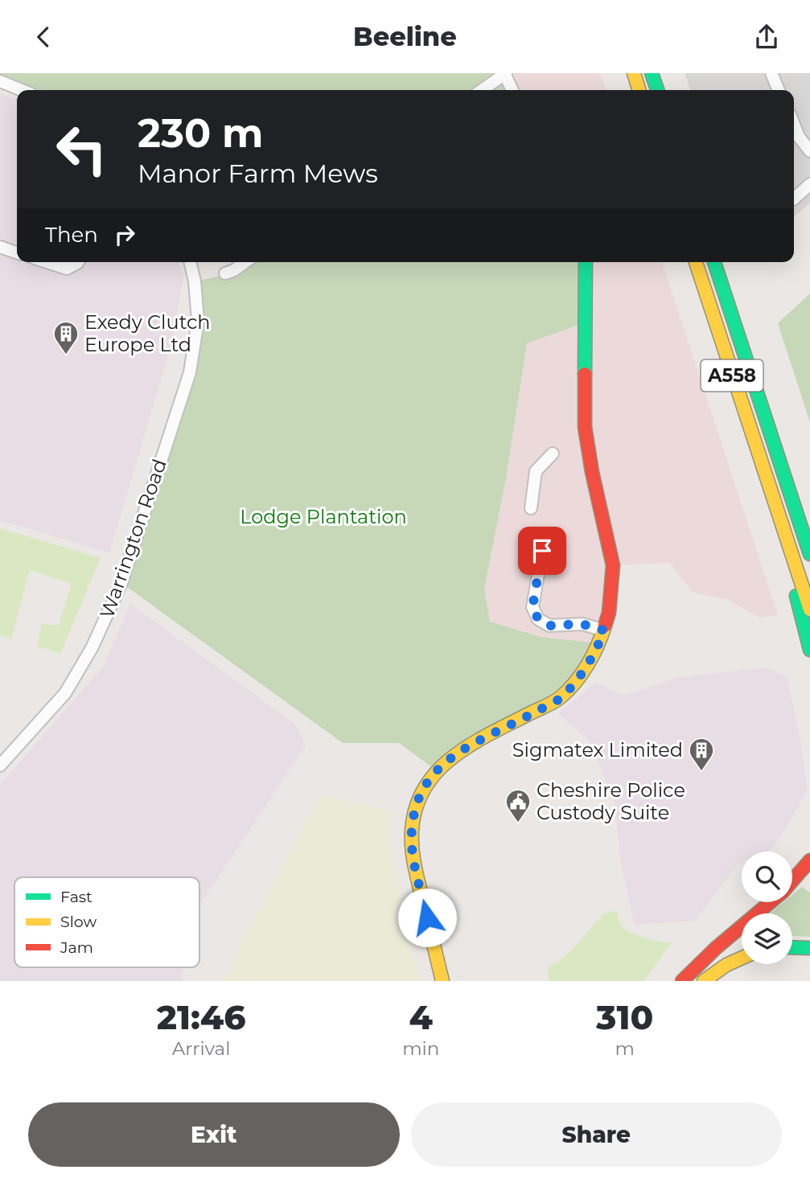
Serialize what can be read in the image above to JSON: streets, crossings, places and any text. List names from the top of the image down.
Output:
{
  "streets": {
    "main road": ["A558"],
    "street": ["Warrington Road"]
  },
  "parks": ["Lodge Plantation"],
  "places": {
    "building": ["Exedy Clutch Europe Ltd", "Sigmatex Limited"],
    "public building": ["Cheshire Police Custody Suite"]
  },
  "legend": ["Fast", "Slow", "Jam"],
  "page": {
    "header": "Beeline",
    "turn": ["230 m", "Manor Farm Mews"],
    "then": "Then",
    "eta": [
      "21:46",
      "Arrival",
      "4",
      "min",
      "310",
      "m"
    ],
    "buttons": ["Exit", "Share"]
  }
}
